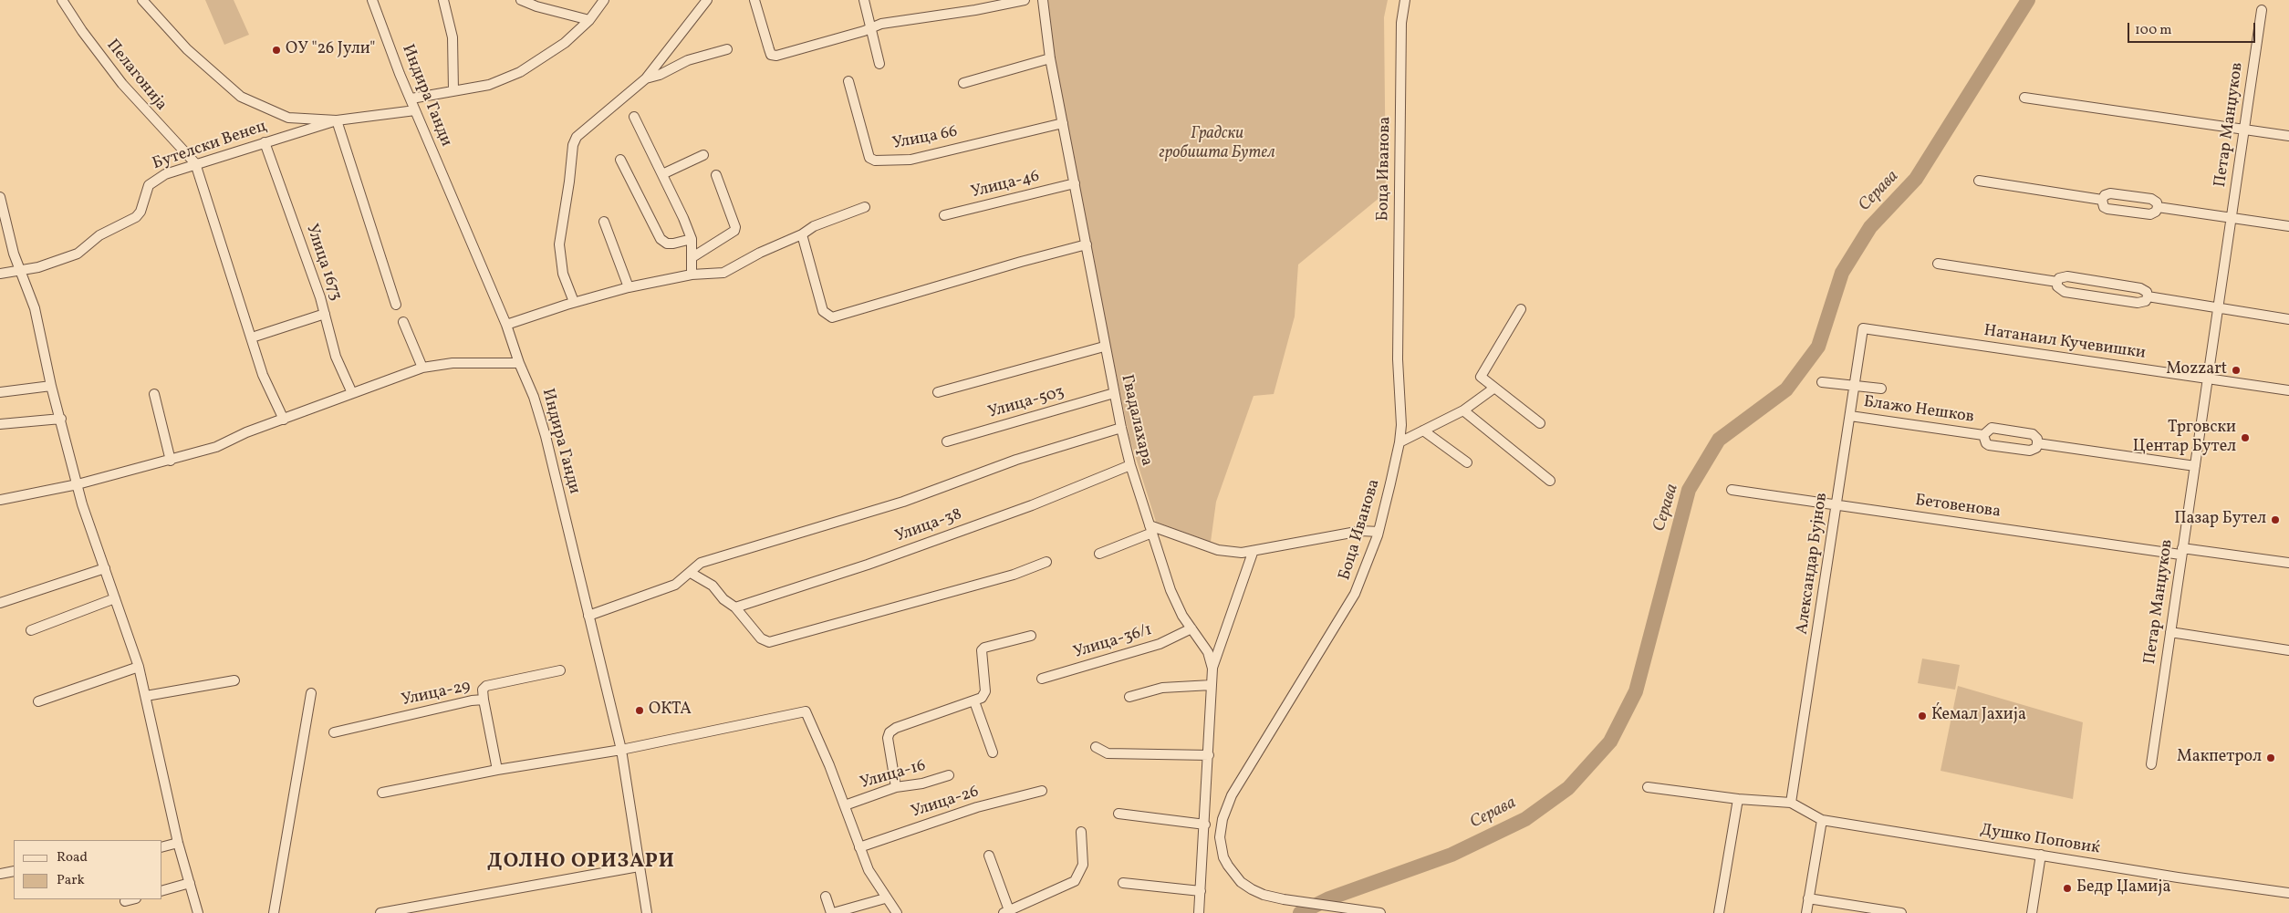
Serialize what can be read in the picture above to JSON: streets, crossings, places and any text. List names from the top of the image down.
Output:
{
  "streets": {
    "street": [
      "Пелагонија",
      "Индира Ганди",
      "Петар Манџуков",
      "Улица 66",
      "Бутелски Венец",
      "Боца Иванова",
      "Улица-46",
      "Улица 1673",
      "Натанаил Кучевишки",
      "Улица-503",
      "Блажо Нешков",
      "Гвадалахара",
      "Бетовенова",
      "Улица-38",
      "Александар Бујнов",
      "Улица-36/1",
      "Улица-29",
      "Улица-16",
      "Улица-26",
      "Душко Поповиќ"
    ]
  },
  "crossings": [
    ["Пелагонија", "Бутелски Венец"],
    ["Индира Ганди", "Бутелски Венец"],
    ["Петар Манџуков", "Натанаил Кучевишки"],
    ["Петар Манџуков", "Блажо Нешков"],
    ["Петар Манџуков", "Бетовенова"],
    ["Улица 66", "Гвадалахара"],
    ["Бутелски Венец", "Улица 1673"],
    ["Улица-46", "Гвадалахара"],
    ["Натанаил Кучевишки", "Александар Бујнов"],
    ["Улица-503", "Гвадалахара"],
    ["Блажо Нешков", "Александар Бујнов"],
    ["Гвадалахара", "Улица-38"],
    ["Гвадалахара", "Улица-36/1"],
    ["Бетовенова", "Александар Бујнов"],
    ["Александар Бујнов", "Душко Поповиќ"]
  ],
  "districts": ["ДОЛНО ОРИЗАРИ"],
  "water": ["Серава"],
  "parks": ["Градски гробишта Бутел"],
  "places": [
    "ОУ \"26 Јули\"",
    "Mozzart",
    "Трговски Центар Бутел",
    "Пазар Бутел",
    "ОКТА",
    "Ќемал Јахија",
    "Макпетрол",
    "Бедр Џамија"
  ],
  "legend": ["Road", "Park"],
  "scale_bar": "100 m"
}
